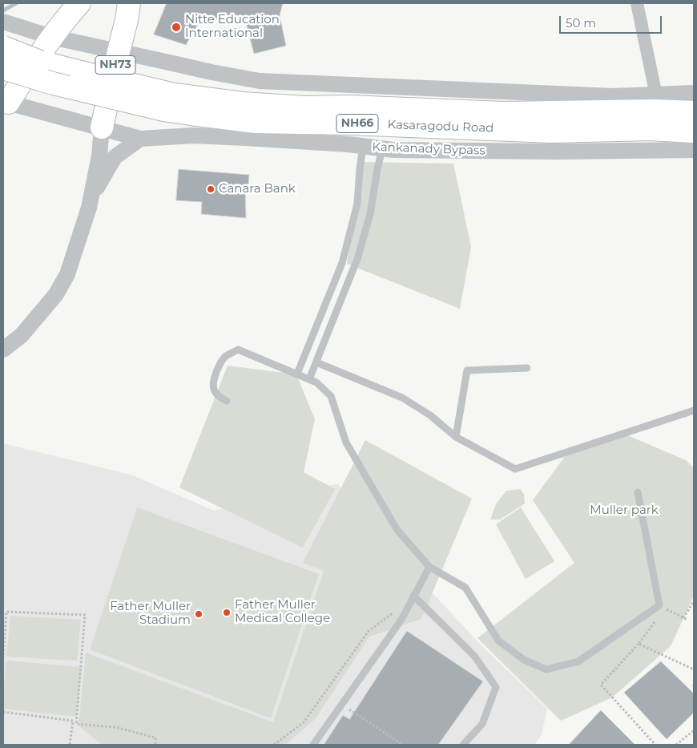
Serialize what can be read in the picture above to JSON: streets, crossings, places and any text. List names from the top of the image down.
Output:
{
  "streets": {
    "highway": ["NH73", "NH66", "Kasaragodu Road"],
    "street": ["Kankanady Bypass"]
  },
  "crossings": [
    ["NH73", "Kankanady Bypass"],
    ["NH66", "Kasaragodu Road"]
  ],
  "parks": ["Muller park"],
  "places": [
    "Nitte Education International",
    "Canara Bank",
    "Father Muller Medical College",
    "Father Muller Stadium"
  ],
  "scale_bar": "50 m"
}
